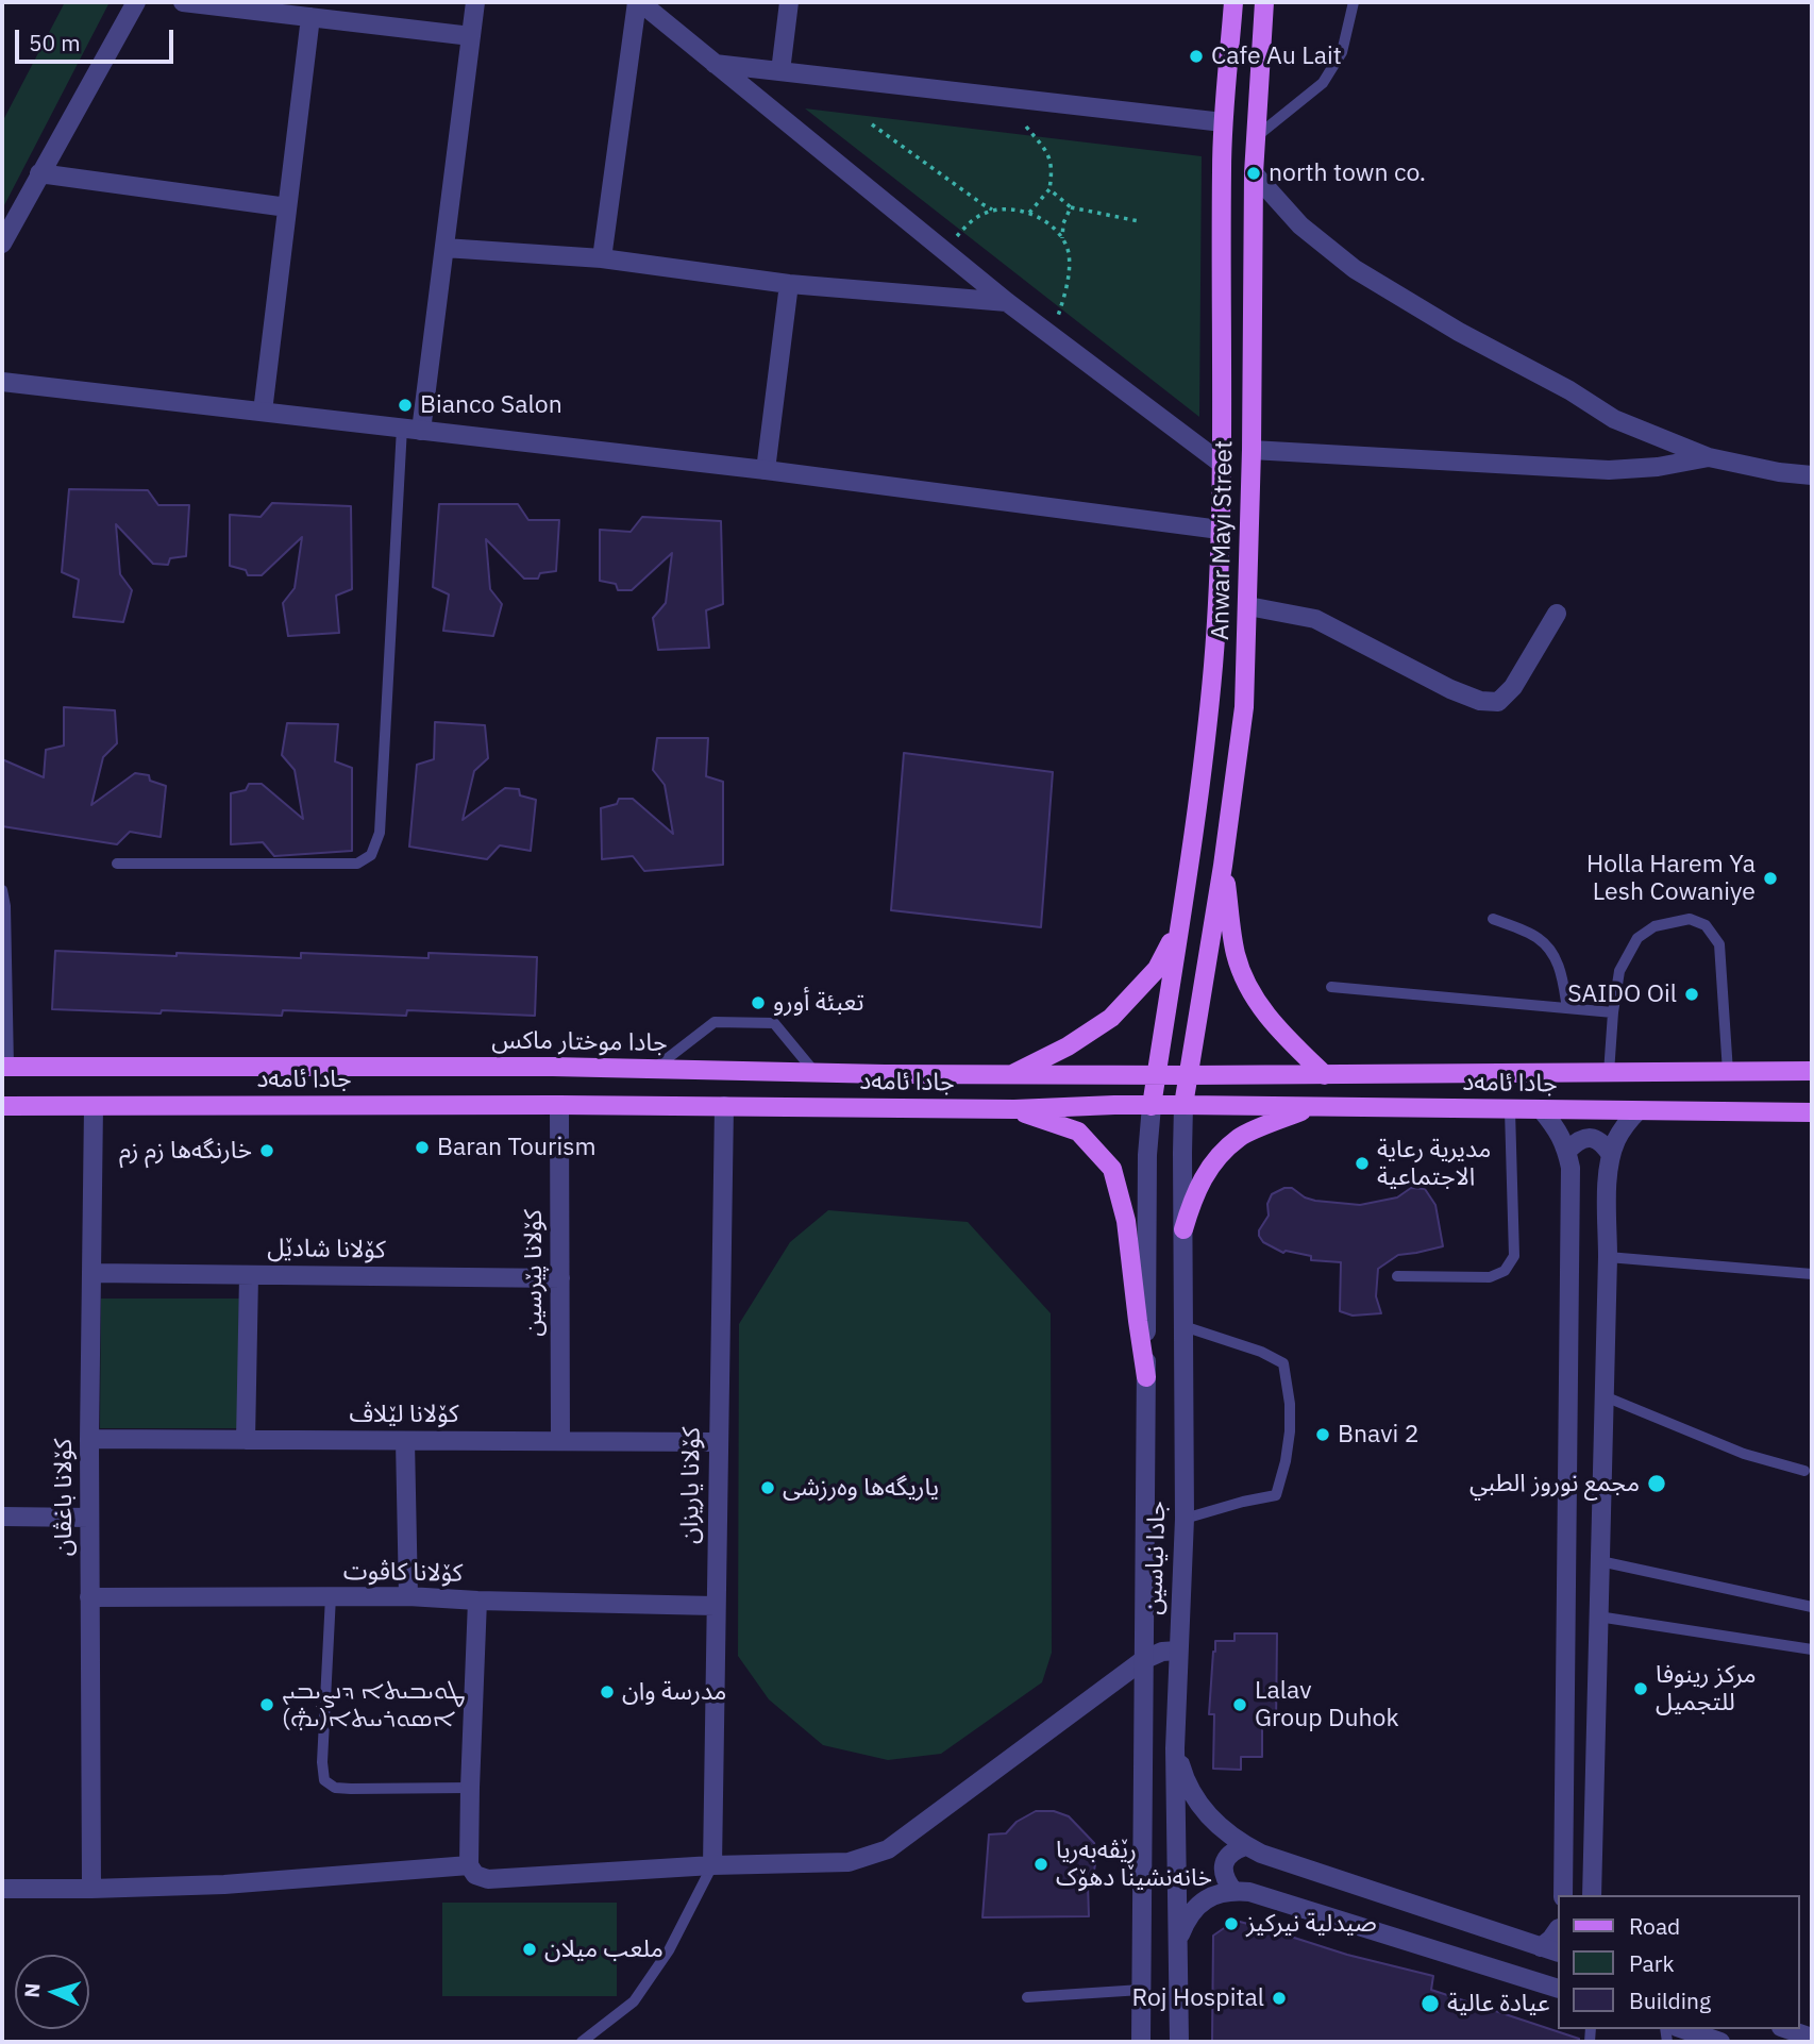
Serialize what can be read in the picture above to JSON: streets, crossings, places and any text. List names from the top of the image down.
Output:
{
  "streets": {
    "main road": [
      "Anwar Mayi Street",
      "جادا موختار ماكس",
      "جادا ئامەد",
      "جادا نیاسین"
    ],
    "street": [
      "کۆلانا شادێل",
      "کۆلانا پێرسین",
      "کۆلانا لێلاڤ",
      "کۆلانا یاریزان",
      "کۆلانا باغڤان",
      "کۆلانا کاڤوت"
    ]
  },
  "crossings": [
    ["Anwar Mayi Street", "جادا موختار ماكس"],
    ["Anwar Mayi Street", "جادا ئامەد"],
    ["Anwar Mayi Street", "جادا نیاسین"],
    ["جادا موختار ماكس", "جادا ئامەد"],
    ["جادا ئامەد", "کۆلانا پێرسین"],
    ["جادا ئامەد", "کۆلانا یاریزان"],
    ["جادا ئامەد", "کۆلانا باغڤان"],
    ["جادا ئامەد", "جادا نیاسین"],
    ["کۆلانا شادێل", "کۆلانا پێرسین"],
    ["کۆلانا شادێل", "کۆلانا باغڤان"],
    ["کۆلانا پێرسین", "کۆلانا لێلاڤ"],
    ["کۆلانا لێلاڤ", "کۆلانا یاریزان"],
    ["کۆلانا لێلاڤ", "کۆلانا باغڤان"],
    ["کۆلانا یاریزان", "کۆلانا کاڤوت"],
    ["کۆلانا باغڤان", "کۆلانا کاڤوت"]
  ],
  "places": [
    "Cafe Au Lait",
    "north town co.",
    "Bianco Salon",
    "Holla Harem Ya Lesh Cowaniye",
    "SAIDO Oil",
    "تعبئة أورو",
    "Baran Tourism",
    "خارنگەها زم زم",
    "مديرية رعاية الاجتماعية",
    "Bnavi 2",
    "مجمع نوروز الطبي",
    "ياريگەها وەرزشی",
    "مركز رينوفا للتجميل",
    "مدرسة وان",
    "ܛܘܝܒܝܬܐ ܕܢܨܝܒܝܢ ܐܣܘܪܝܝܬܐ(ܞ)",
    "Lalav Group Duhok",
    "ڕێڤه‌به‌ریا خانەنشينا دهۆک",
    "صيدلية نيركيز",
    "ملعب ميلان",
    "Roj Hospital",
    "عيادة عالية"
  ],
  "legend": ["Road", "Park", "Building"],
  "scale_bar": "50 m",
  "north": "left"
}
